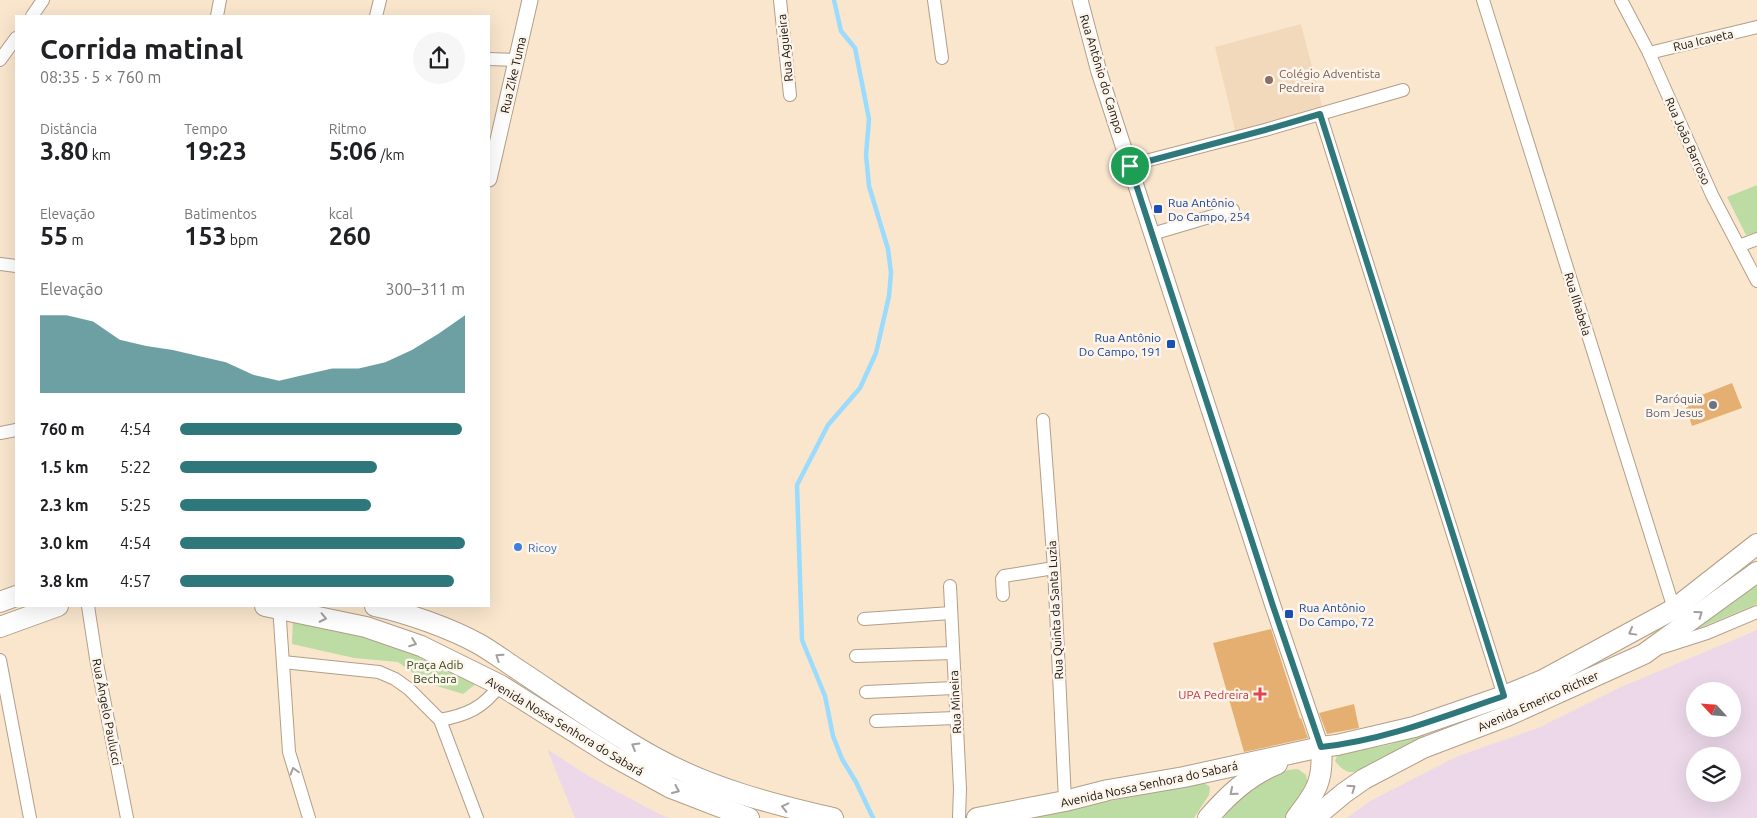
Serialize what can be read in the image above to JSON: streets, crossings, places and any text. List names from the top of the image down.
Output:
{
  "streets": {
    "main road": ["Avenida Emerico Richter", "Avenida Nossa Senhora do Sabará"],
    "street": [
      "Rua Icaveta",
      "Rua Aguieira",
      "Rua Antônio do Campo",
      "Rua Zike Tuma",
      "Rua João Barroso",
      "Rua Ilhabela",
      "Rua Quinta da Santa Luzia",
      "Rua Mineira",
      "Rua Ângelo Paulucci"
    ]
  },
  "crossings": [
    ["Rua Icaveta", "Rua João Barroso"],
    ["Rua Antônio do Campo", "Avenida Emerico Richter"],
    ["Rua Antônio do Campo", "Avenida Nossa Senhora do Sabará"],
    ["Rua Ilhabela", "Avenida Emerico Richter"],
    ["Rua Quinta da Santa Luzia", "Avenida Nossa Senhora do Sabará"],
    ["Avenida Emerico Richter", "Avenida Nossa Senhora do Sabará"]
  ],
  "parks": ["Praça Adib Bechara"],
  "places": {
    "other": ["Colégio Adventista Pedreira", "Paróquia Bom Jesus", "Ricoy"],
    "transit": ["Rua Antônio Do Campo, 254", "Rua Antônio Do Campo, 191", "Rua Antônio Do Campo, 72"],
    "health": ["UPA Pedreira"]
  },
  "north": "top left",
  "page": {
    "heading": ["Corrida matinal", "08:35 · 5 × 760 m"],
    "stats": [
      ["Distância", "3.80 km"],
      ["Tempo", "19:23"],
      ["Ritmo", "5:06 /km"],
      ["Elevação", "55 m"],
      ["Batimentos", "153 bpm"],
      ["kcal", "260"]
    ],
    "chart": ["Elevação", "300–311 m"],
    "list": [
      {
        "name": "760 m",
        "note": "4:54"
      },
      {
        "name": "1.5 km",
        "note": "5:22"
      },
      {
        "name": "2.3 km",
        "note": "5:25"
      },
      {
        "name": "3.0 km",
        "note": "4:54"
      },
      {
        "name": "3.8 km",
        "note": "4:57"
      }
    ]
  }
}
